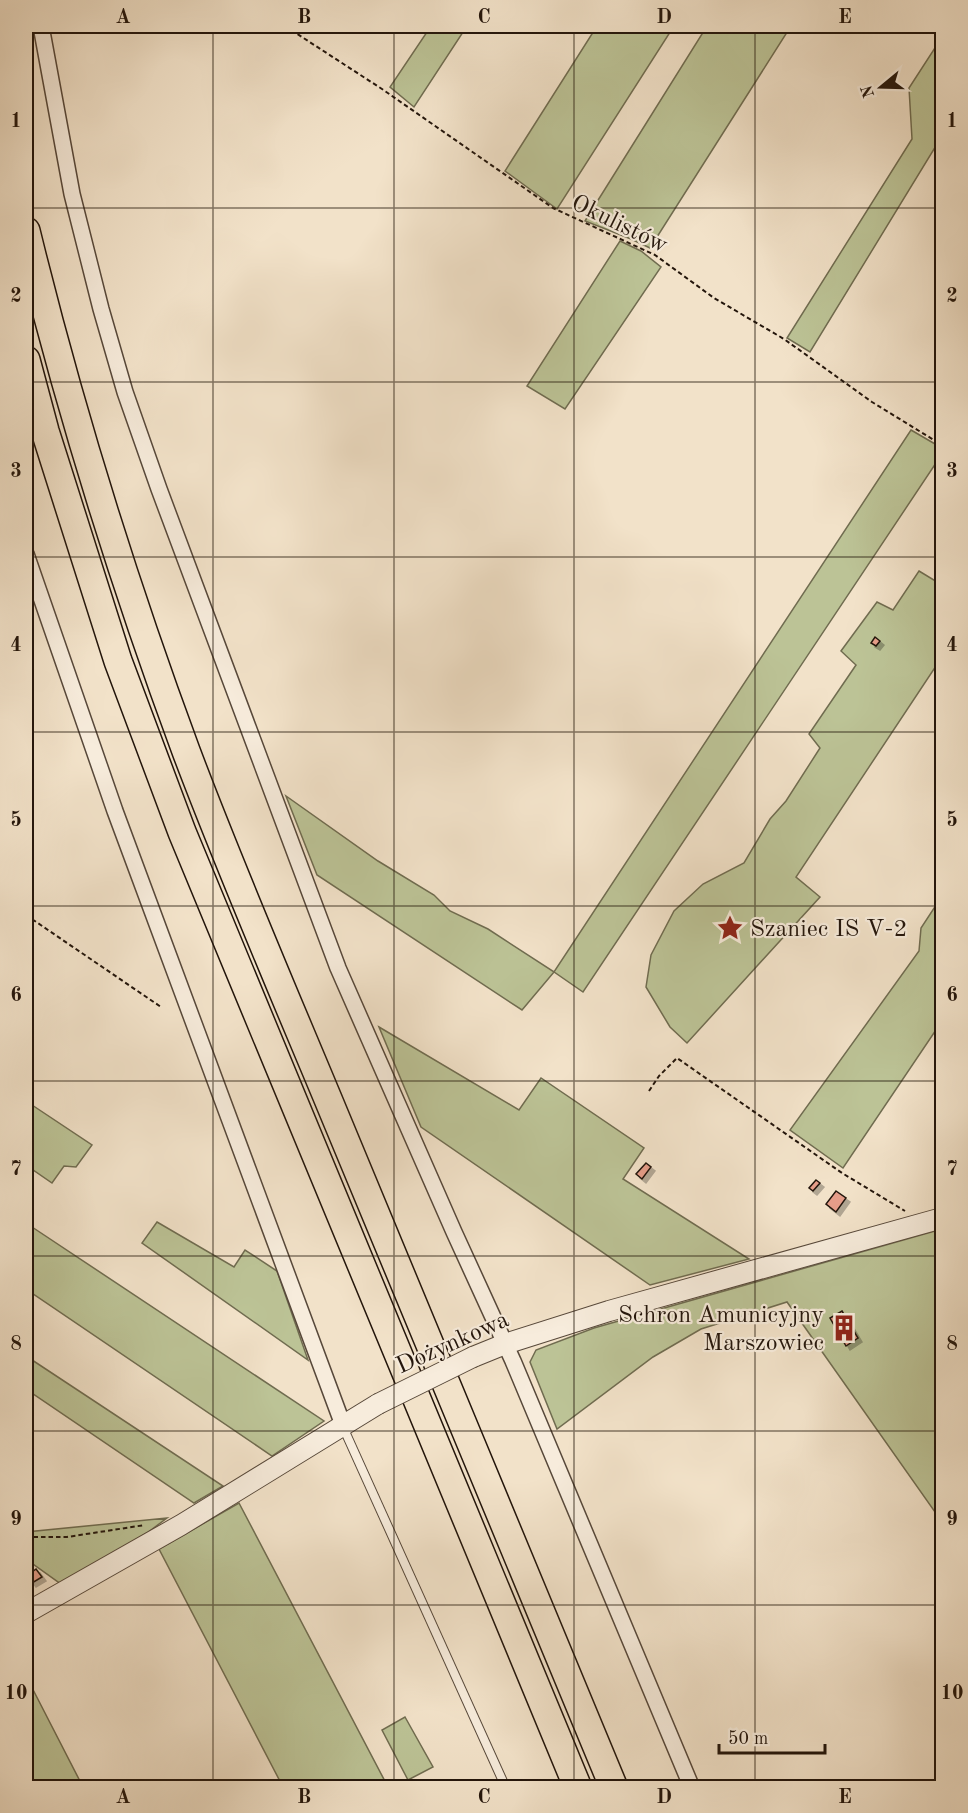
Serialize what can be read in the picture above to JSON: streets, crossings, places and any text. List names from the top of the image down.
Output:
{
  "streets": {
    "street": ["Dożynkowa"],
    "path": ["Okulistów"]
  },
  "places": {
    "place": ["Szaniec IS V-2"],
    "building": ["Schron Amunicyjny Marszowiec"]
  },
  "scale_bar": "50 m",
  "north": "left",
  "grid": {
    "columns": [
      "A",
      "B",
      "C",
      "D",
      "E"
    ],
    "rows": [
      "1",
      "2",
      "3",
      "4",
      "5",
      "6",
      "7",
      "8",
      "9",
      "10"
    ]
  }
}
